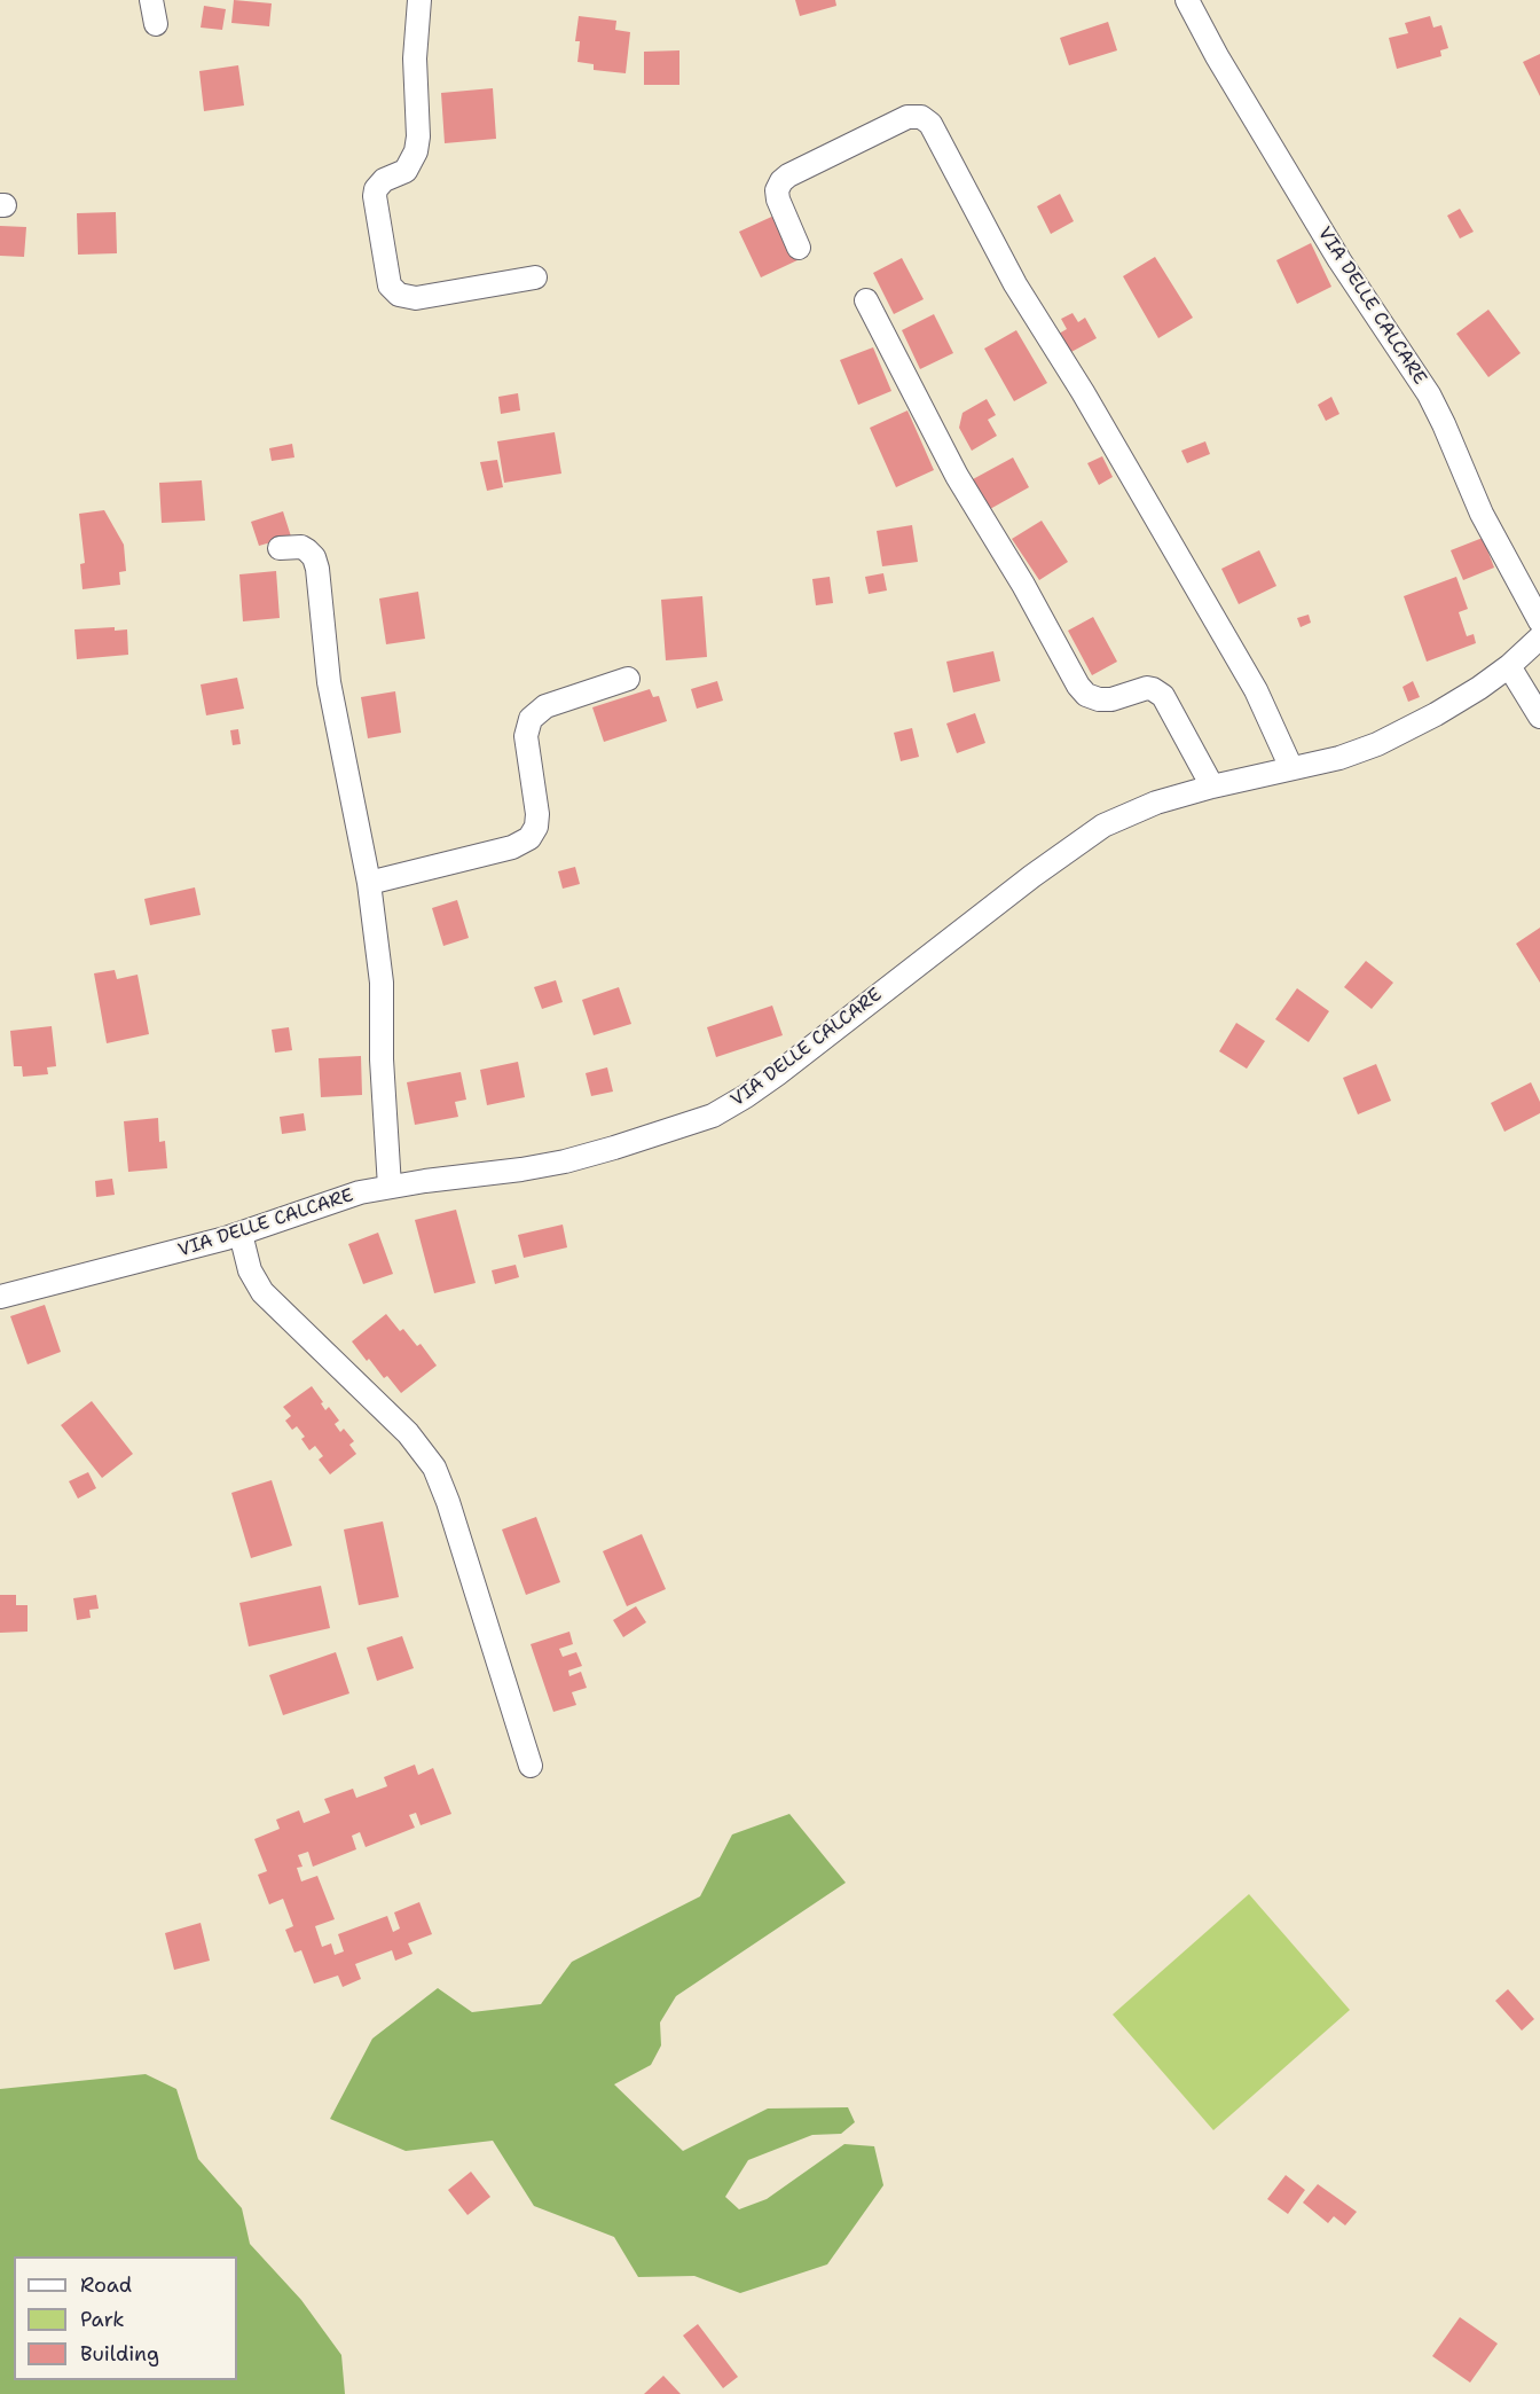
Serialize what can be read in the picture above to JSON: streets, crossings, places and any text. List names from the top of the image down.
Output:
{
  "streets": {
    "street": ["VIA DELLE CALCARE"]
  },
  "legend": ["Road", "Park", "Building"]
}
